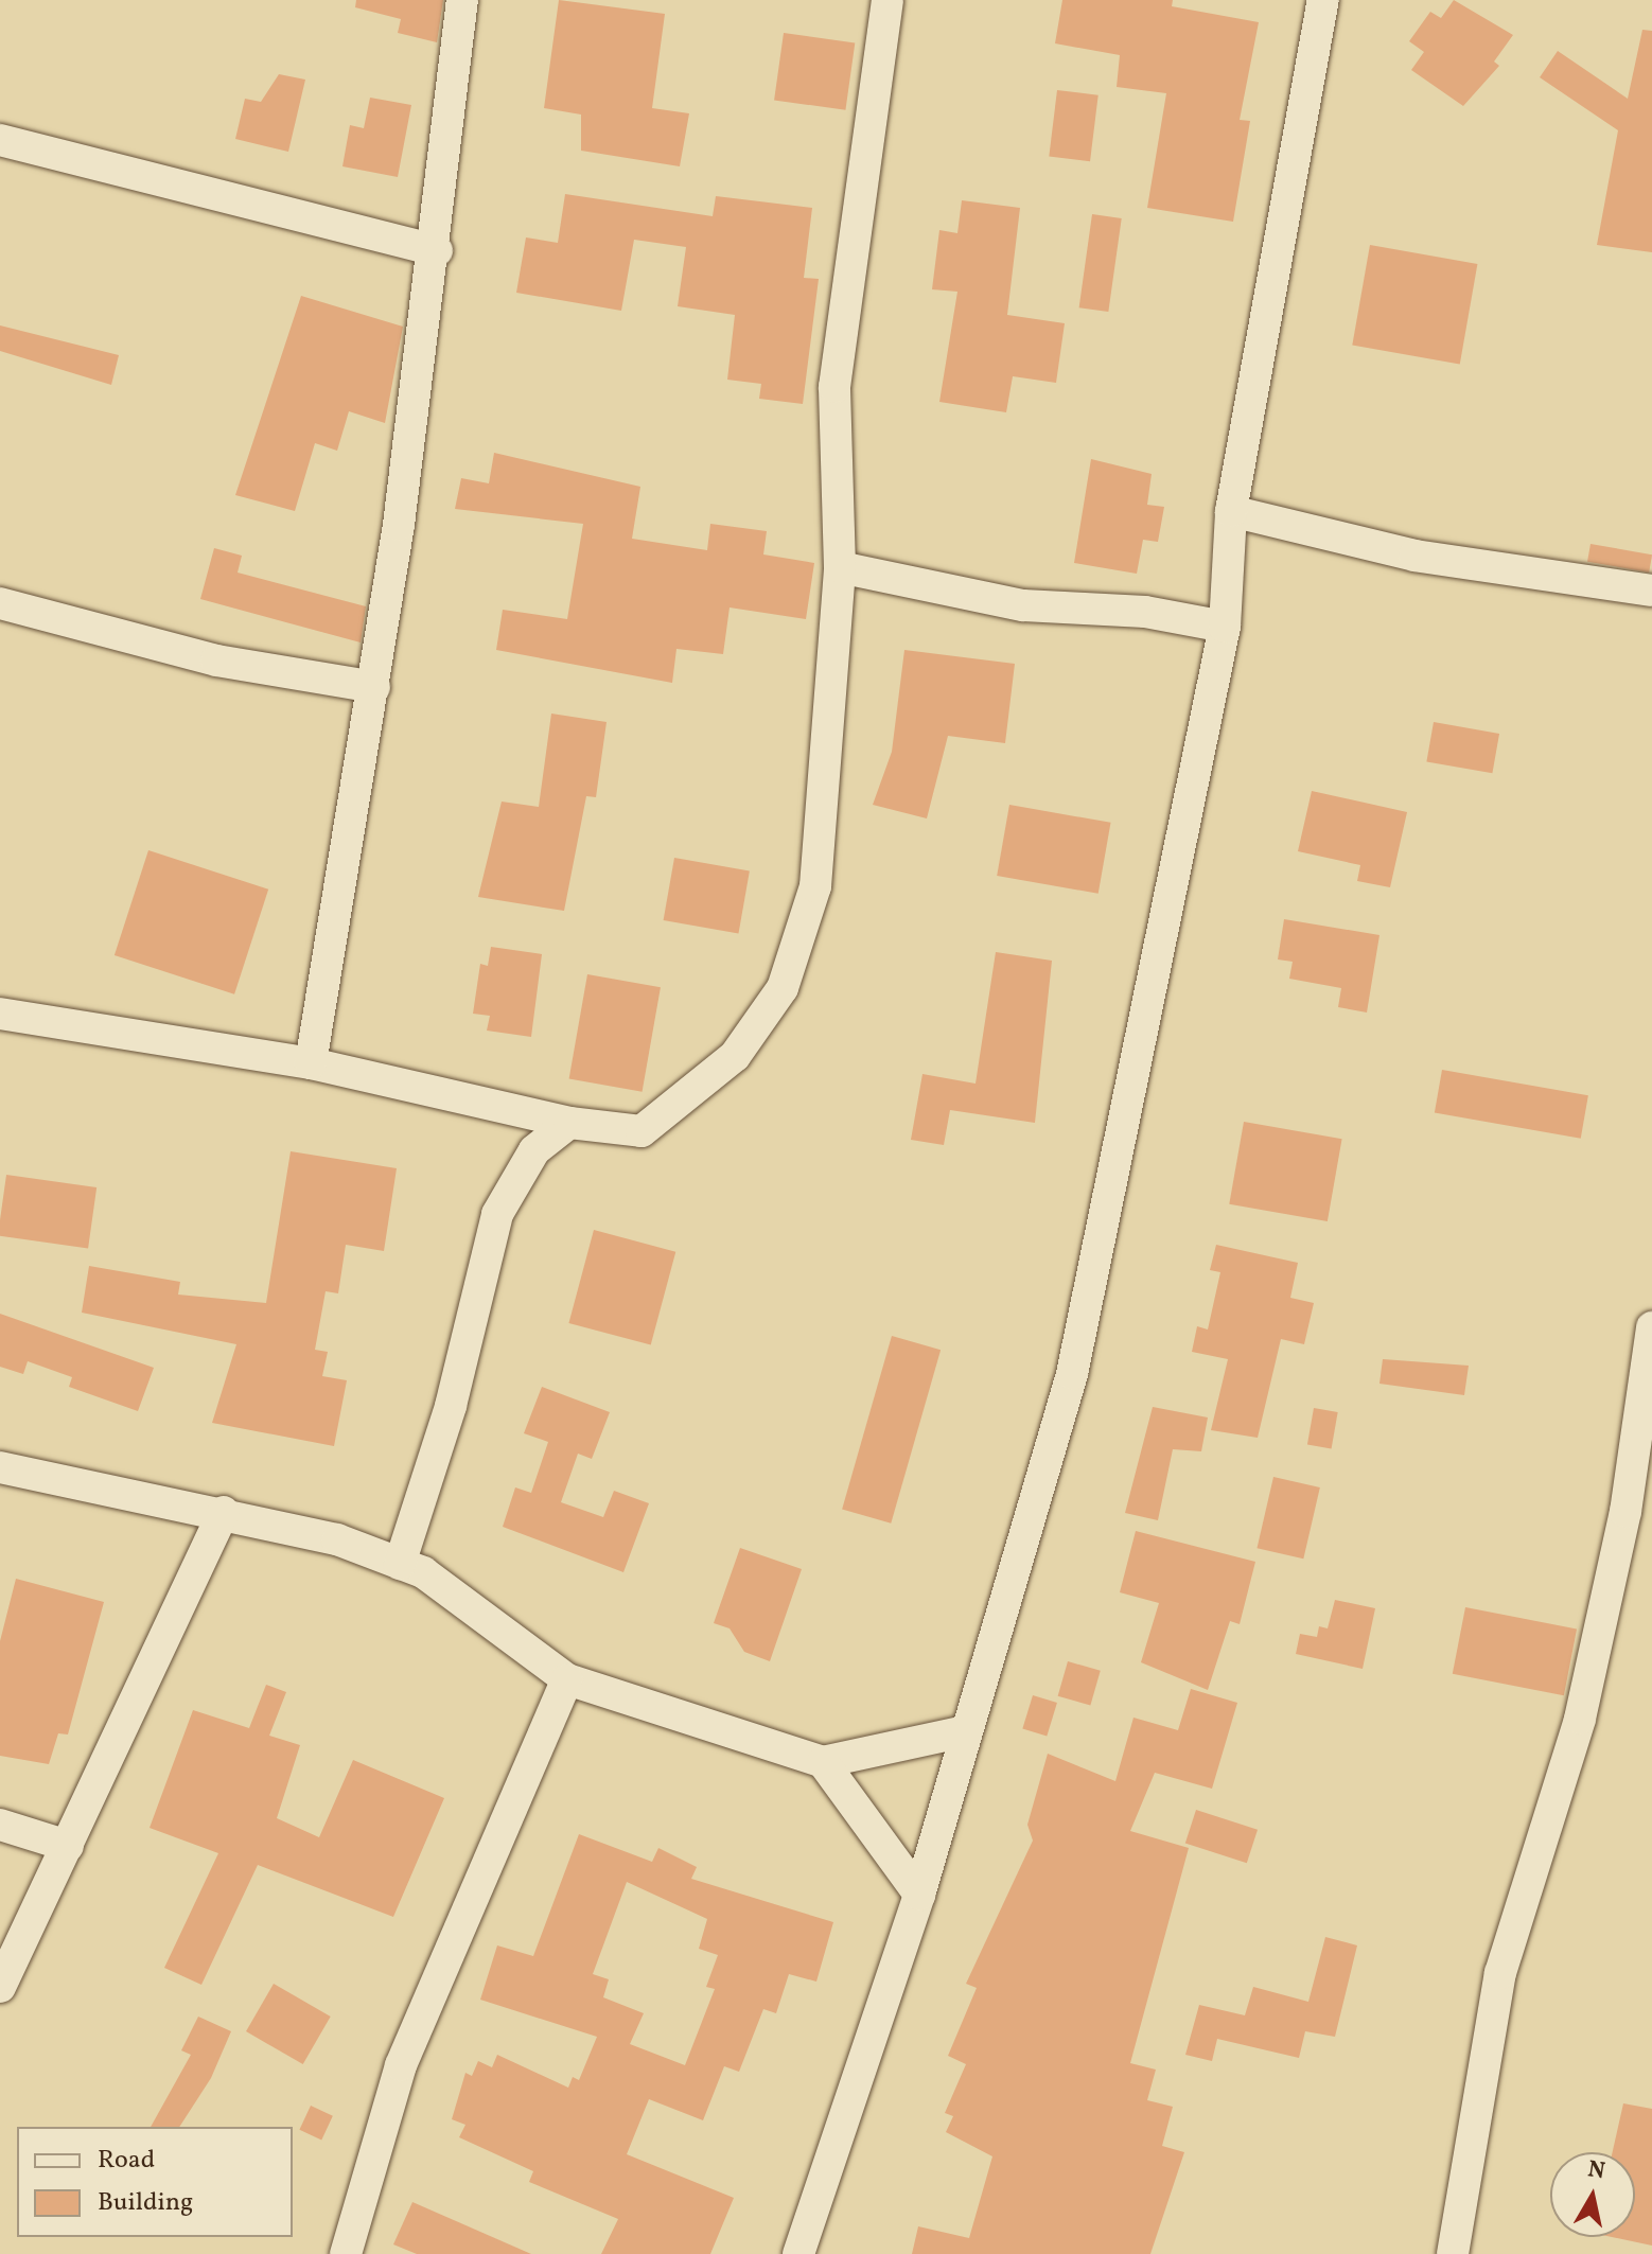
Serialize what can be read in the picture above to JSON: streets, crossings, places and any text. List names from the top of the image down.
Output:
{
  "legend": ["Road", "Building"],
  "north": "top"
}
